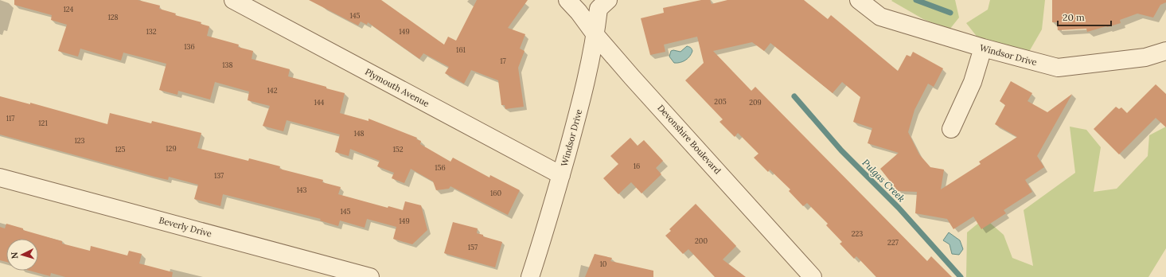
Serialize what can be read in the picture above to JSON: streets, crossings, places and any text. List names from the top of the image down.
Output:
{
  "streets": {
    "street": [
      "Windsor Drive",
      "Plymouth Avenue",
      "Devonshire Boulevard",
      "Beverly Drive"
    ]
  },
  "crossings": [
    ["Windsor Drive", "Plymouth Avenue"],
    ["Windsor Drive", "Devonshire Boulevard"]
  ],
  "water": ["Pulgas Creek"],
  "house_numbers": [
    "124",
    "145",
    "128",
    "132",
    "149",
    "136",
    "161",
    "17",
    "138",
    "142",
    "205",
    "144",
    "209",
    "117",
    "121",
    "148",
    "123",
    "129",
    "125",
    "152",
    "16",
    "156",
    "137",
    "143",
    "160",
    "145",
    "149",
    "223",
    "200",
    "227",
    "157",
    "10"
  ],
  "scale_bar": "20 m",
  "north": "left"
}
